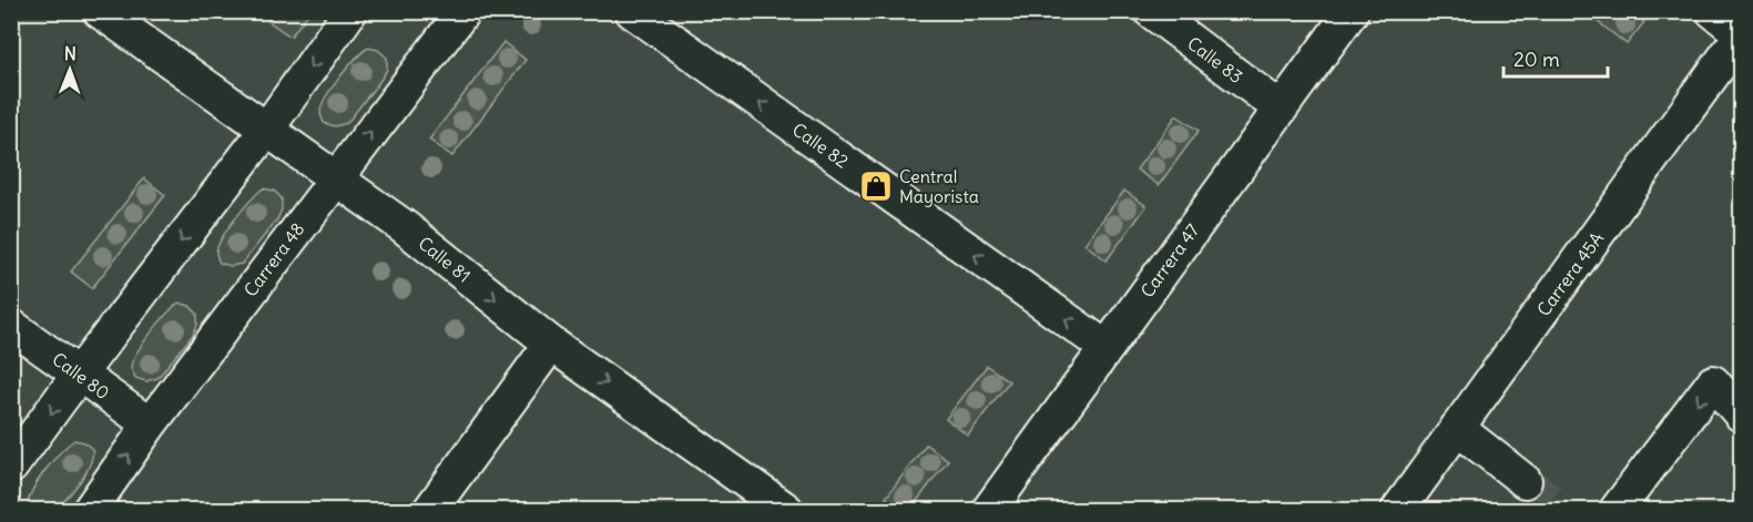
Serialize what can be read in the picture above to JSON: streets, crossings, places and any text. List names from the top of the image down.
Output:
{
  "streets": {
    "street": [
      "Calle 83",
      "Calle 82",
      "Carrera 48",
      "Calle 81",
      "Carrera 47",
      "Carrera 45A",
      "Calle 80"
    ]
  },
  "crossings": [
    ["Calle 83", "Carrera 47"],
    ["Calle 82", "Carrera 47"],
    ["Carrera 48", "Calle 81"],
    ["Carrera 48", "Calle 80"]
  ],
  "one_way": ["Calle 82", "Calle 81"],
  "places": {
    "shop": ["Central Mayorista"]
  },
  "scale_bar": "20 m",
  "north": "top"
}
